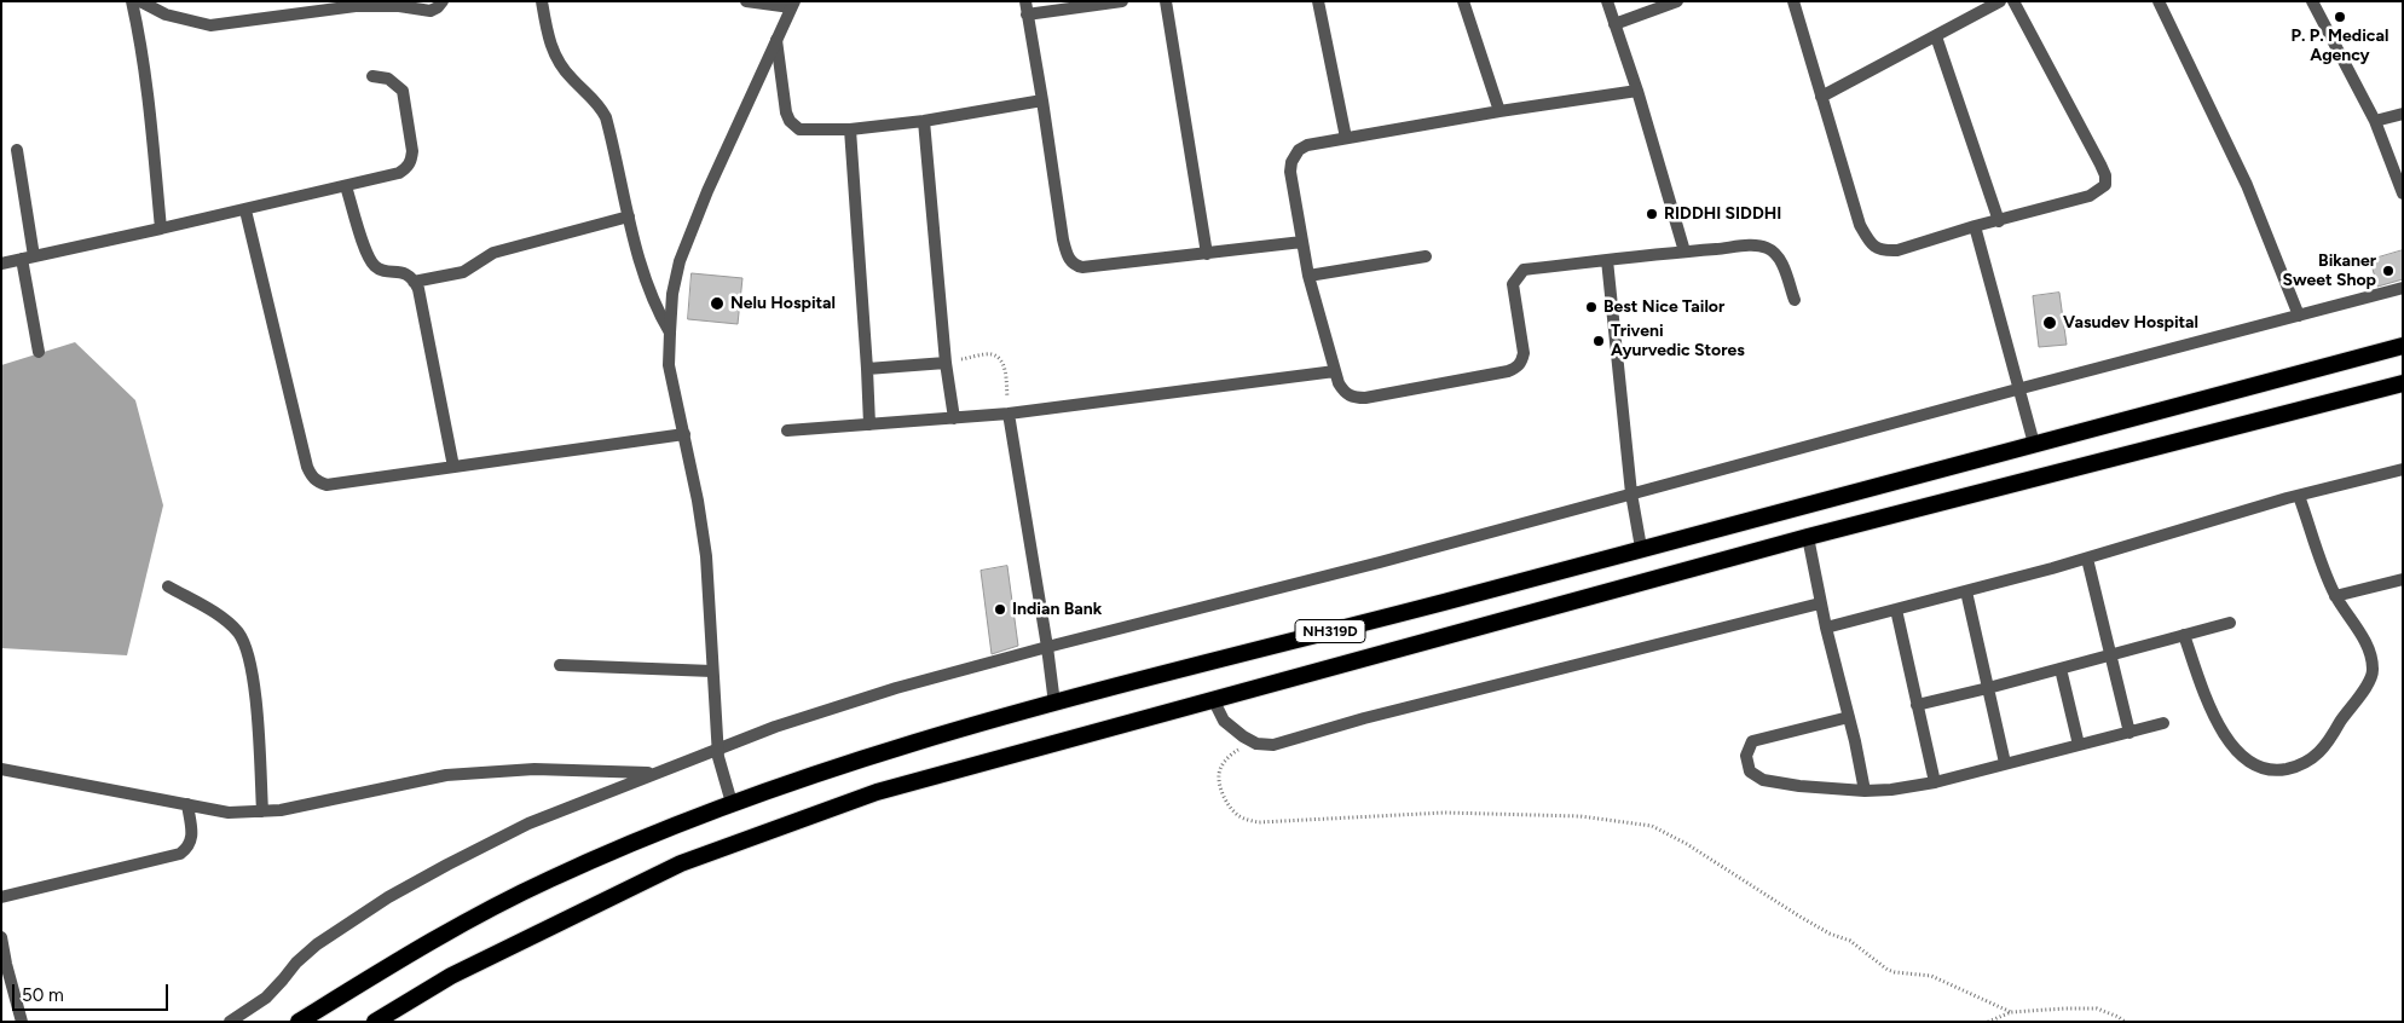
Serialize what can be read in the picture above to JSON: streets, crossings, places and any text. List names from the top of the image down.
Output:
{
  "streets": {
    "highway": ["NH319D"]
  },
  "places": [
    "P. P. Medical Agency",
    "RIDDHI SIDDHI",
    "Bikaner Sweet Shop",
    "Nelu Hospital",
    "Best Nice Tailor",
    "Vasudev Hospital",
    "Triveni Ayurvedic Stores",
    "Indian Bank"
  ],
  "scale_bar": "50 m"
}
